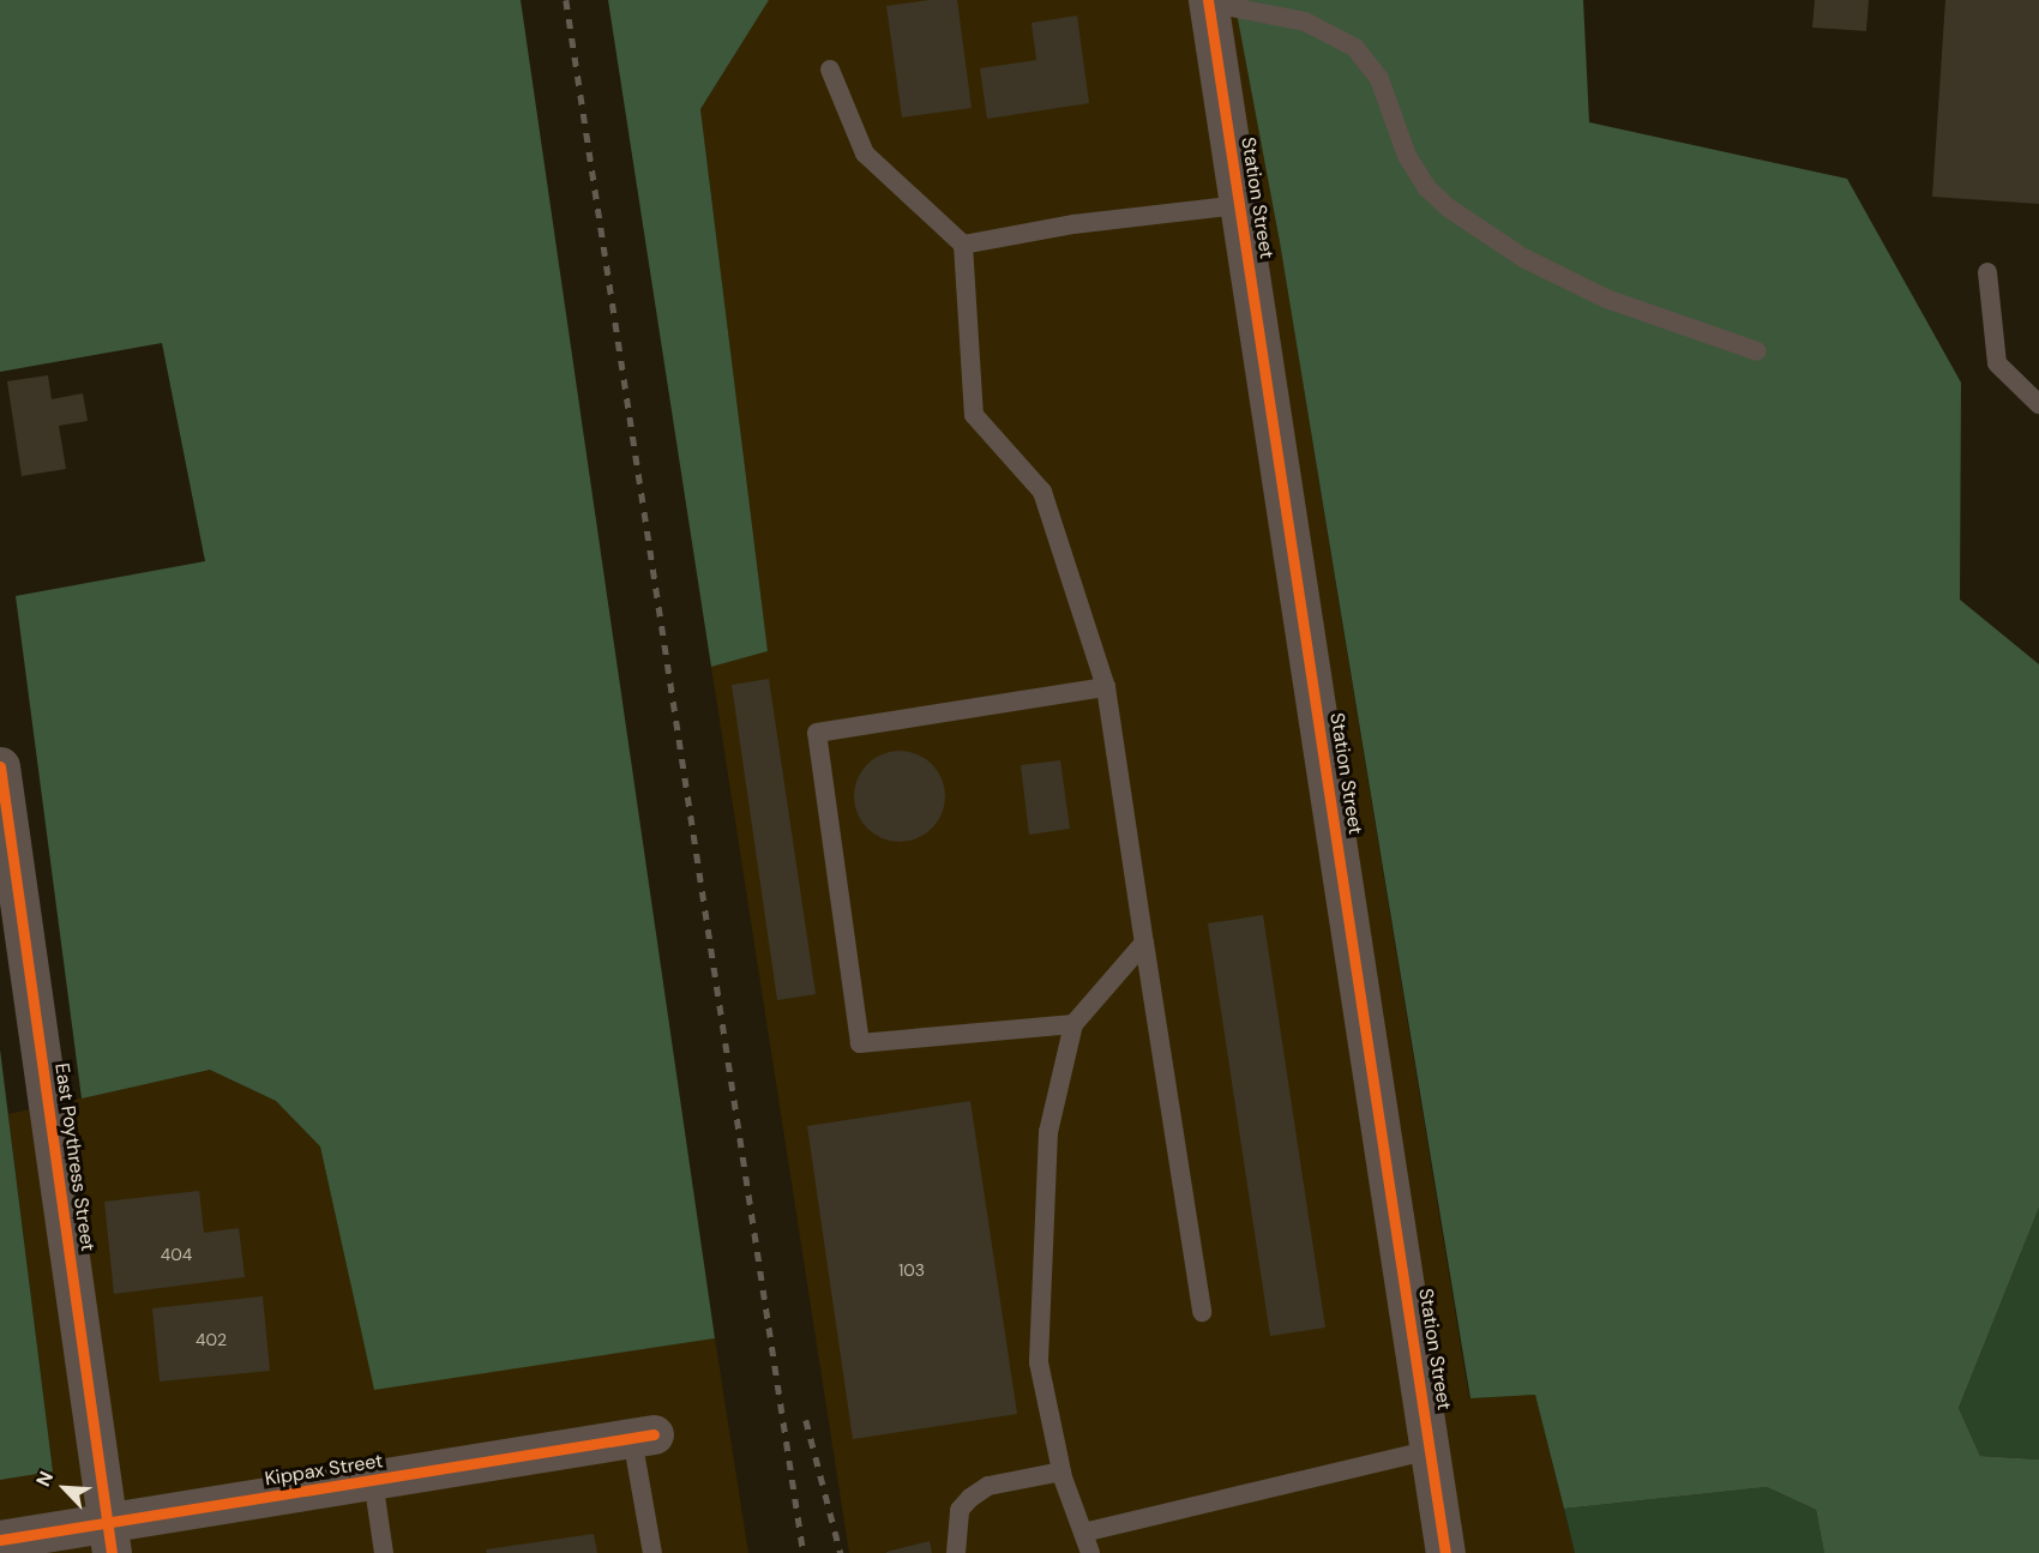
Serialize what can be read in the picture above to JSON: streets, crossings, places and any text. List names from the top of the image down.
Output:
{
  "streets": {
    "street": ["Station Street", "East Poythress Street", "Kippax Street"]
  },
  "crossings": [
    ["East Poythress Street", "Kippax Street"]
  ],
  "house_numbers": ["404", "103", "402"],
  "north": "top left"
}
